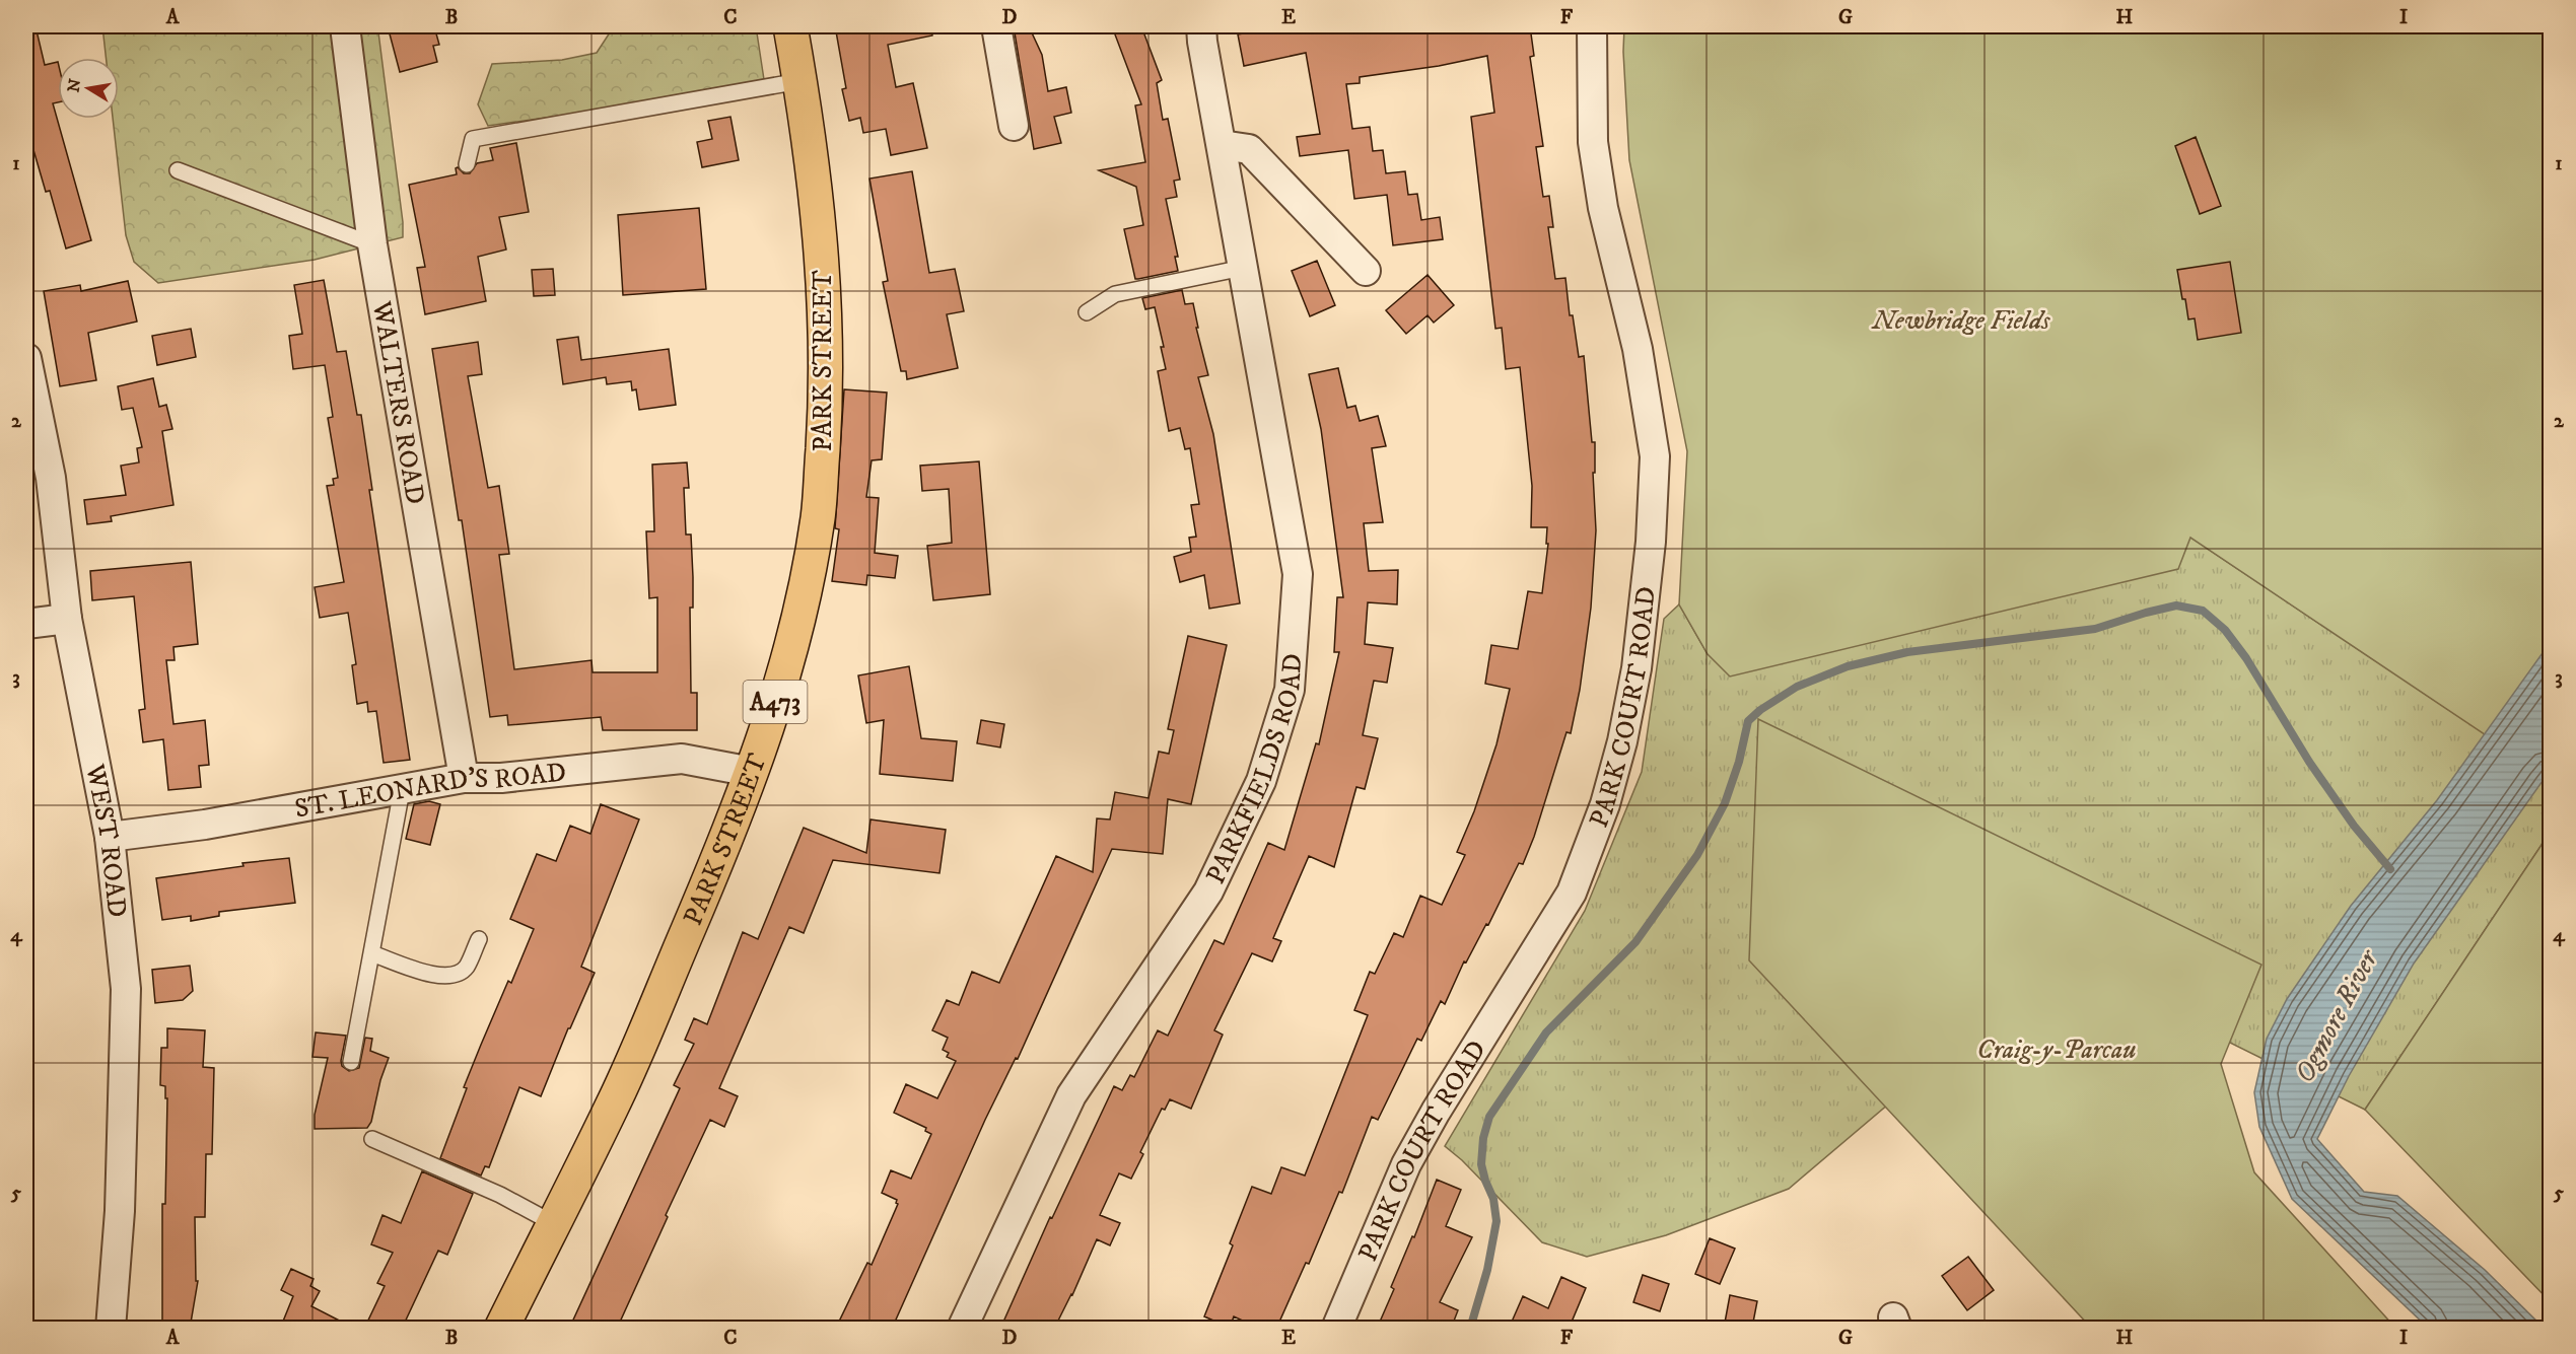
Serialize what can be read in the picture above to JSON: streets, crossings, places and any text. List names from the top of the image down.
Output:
{
  "streets": {
    "main road": ["PARK STREET", "A473"],
    "street": [
      "WALTERS ROAD",
      "PARK COURT ROAD",
      "PARKFIELDS ROAD",
      "ST. LEONARD'S ROAD",
      "WEST ROAD"
    ]
  },
  "crossings": [
    ["PARK STREET", "ST. LEONARD'S ROAD"],
    ["WALTERS ROAD", "ST. LEONARD'S ROAD"],
    ["ST. LEONARD'S ROAD", "WEST ROAD"]
  ],
  "water": ["Ogmore River"],
  "parks": ["Newbridge Fields", "Craig-y-Parcau"],
  "north": "left",
  "grid": {
    "columns": [
      "A",
      "B",
      "C",
      "D",
      "E",
      "F",
      "G",
      "H",
      "I"
    ],
    "rows": [
      "1",
      "2",
      "3",
      "4",
      "5"
    ]
  }
}
